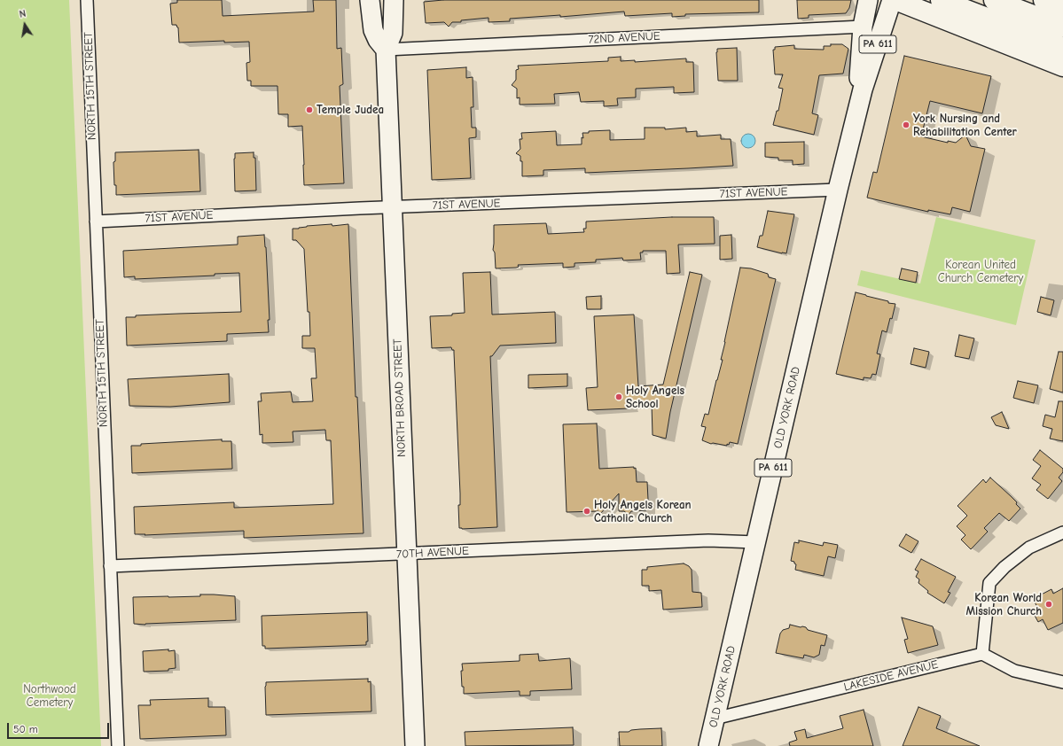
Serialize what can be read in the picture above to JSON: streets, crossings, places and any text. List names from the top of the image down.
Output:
{
  "streets": {
    "main road": ["PA 611", "NORTH BROAD STREET", "OLD YORK ROAD"],
    "street": [
      "72ND AVENUE",
      "NORTH 15TH STREET",
      "71ST AVENUE",
      "70TH AVENUE",
      "LAKESIDE AVENUE"
    ]
  },
  "crossings": [
    ["72ND AVENUE", "NORTH BROAD STREET"],
    ["72ND AVENUE", "OLD YORK ROAD"],
    ["NORTH 15TH STREET", "71ST AVENUE"],
    ["NORTH 15TH STREET", "70TH AVENUE"],
    ["71ST AVENUE", "NORTH BROAD STREET"],
    ["71ST AVENUE", "OLD YORK ROAD"],
    ["NORTH BROAD STREET", "70TH AVENUE"],
    ["OLD YORK ROAD", "70TH AVENUE"],
    ["OLD YORK ROAD", "LAKESIDE AVENUE"]
  ],
  "parks": ["Korean United Church Cemetery", "Northwood Cemetery"],
  "places": [
    "Temple Judea",
    "York Nursing and Rehabilitation Center",
    "Holy Angels School",
    "Holy Angels Korean Catholic Church",
    "Korean World Mission Church"
  ],
  "scale_bar": "50 m",
  "north": "top"
}
